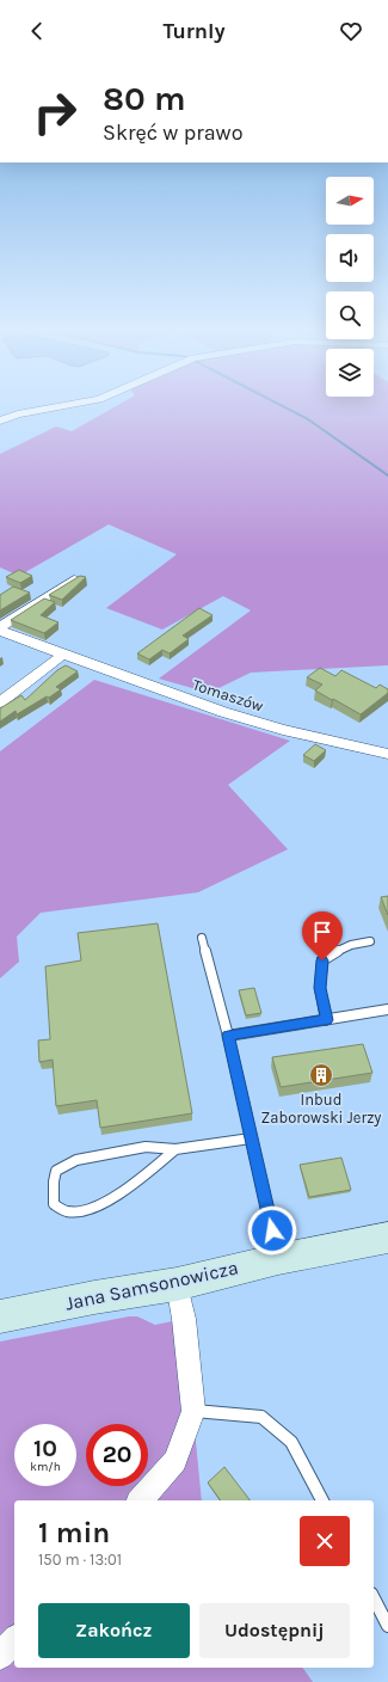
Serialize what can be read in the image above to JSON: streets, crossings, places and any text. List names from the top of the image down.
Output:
{
  "streets": {
    "main road": ["Jana Samsonowicza"],
    "street": ["Tomaszów"]
  },
  "places": {
    "building": ["Inbud Zaborowski Jerzy"]
  },
  "north": "right",
  "page": {
    "header": "Turnly",
    "turn": ["80 m", "Skręć w prawo"],
    "speed": "10 km/h",
    "limit": "20",
    "heading": ["1 min", "150 m · 13:01"],
    "buttons": ["Zakończ", "Udostępnij"]
  }
}
